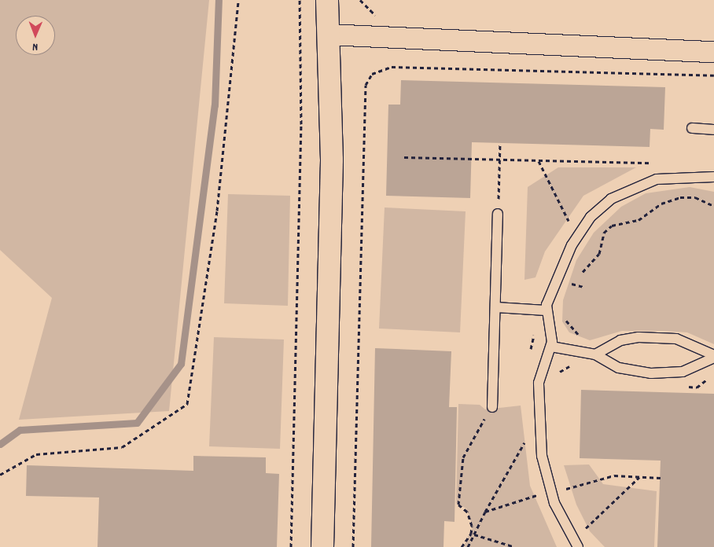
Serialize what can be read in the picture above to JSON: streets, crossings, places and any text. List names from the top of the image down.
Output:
{
  "north": "bottom"
}
